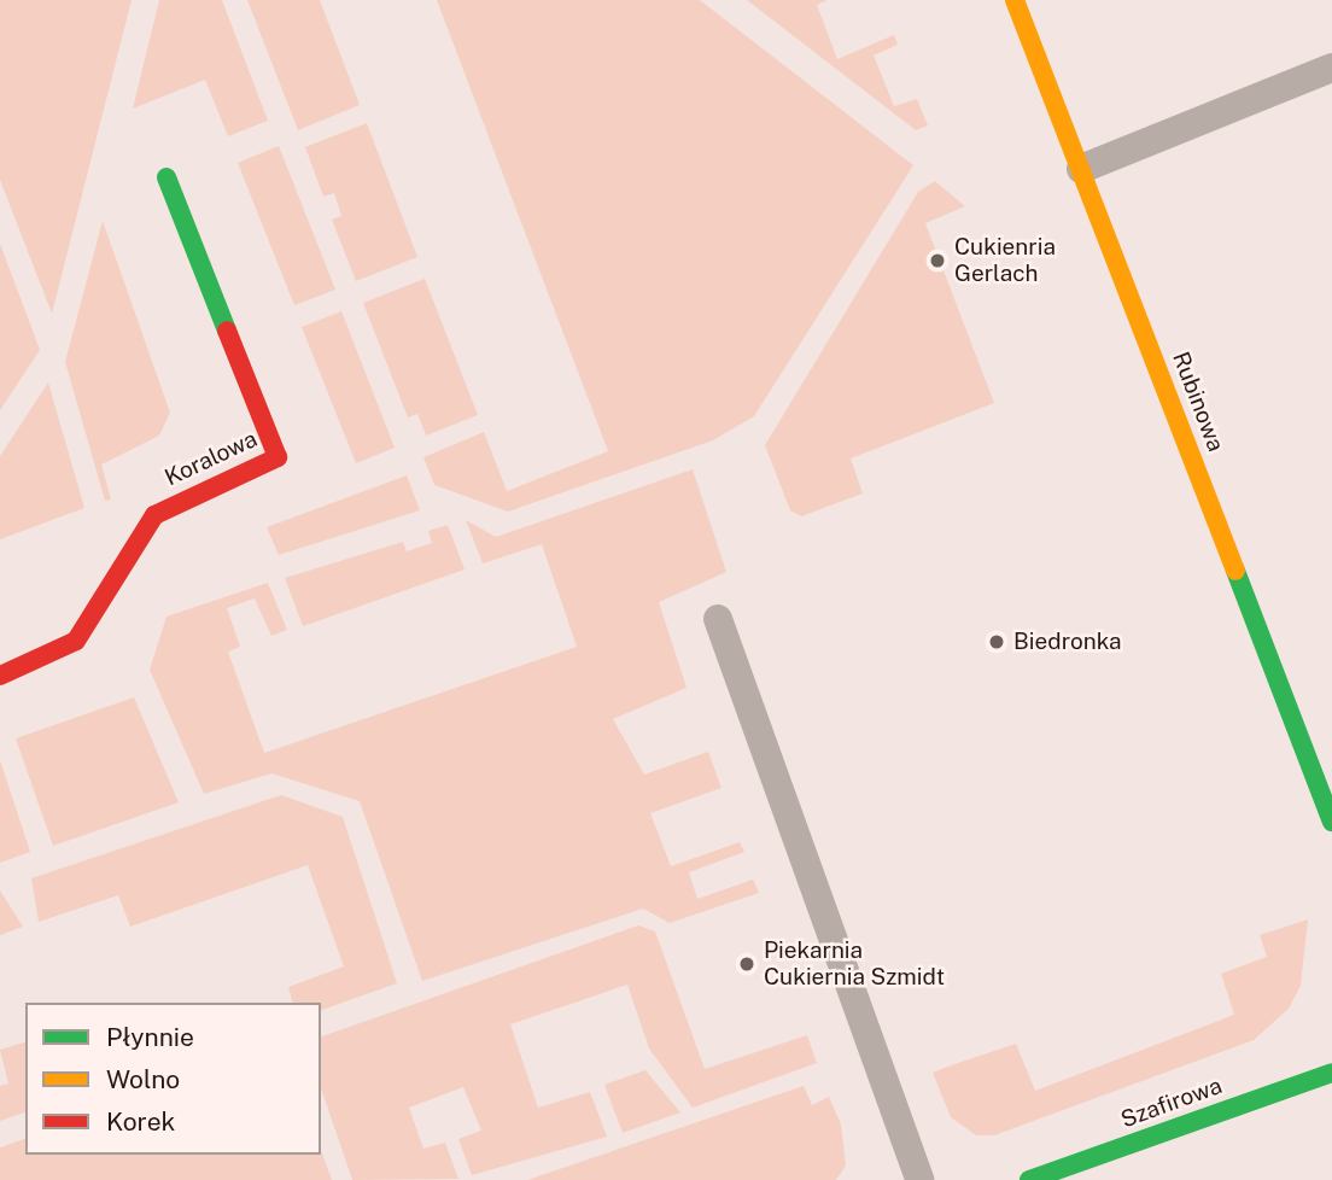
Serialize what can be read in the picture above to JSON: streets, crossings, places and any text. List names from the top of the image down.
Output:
{
  "streets": {
    "street": ["Rubinowa", "Koralowa", "Szafirowa"]
  },
  "places": ["Cukienria Gerlach", "Biedronka", "Piekarnia Cukiernia Szmidt"],
  "legend": ["Płynnie", "Wolno", "Korek"]
}
